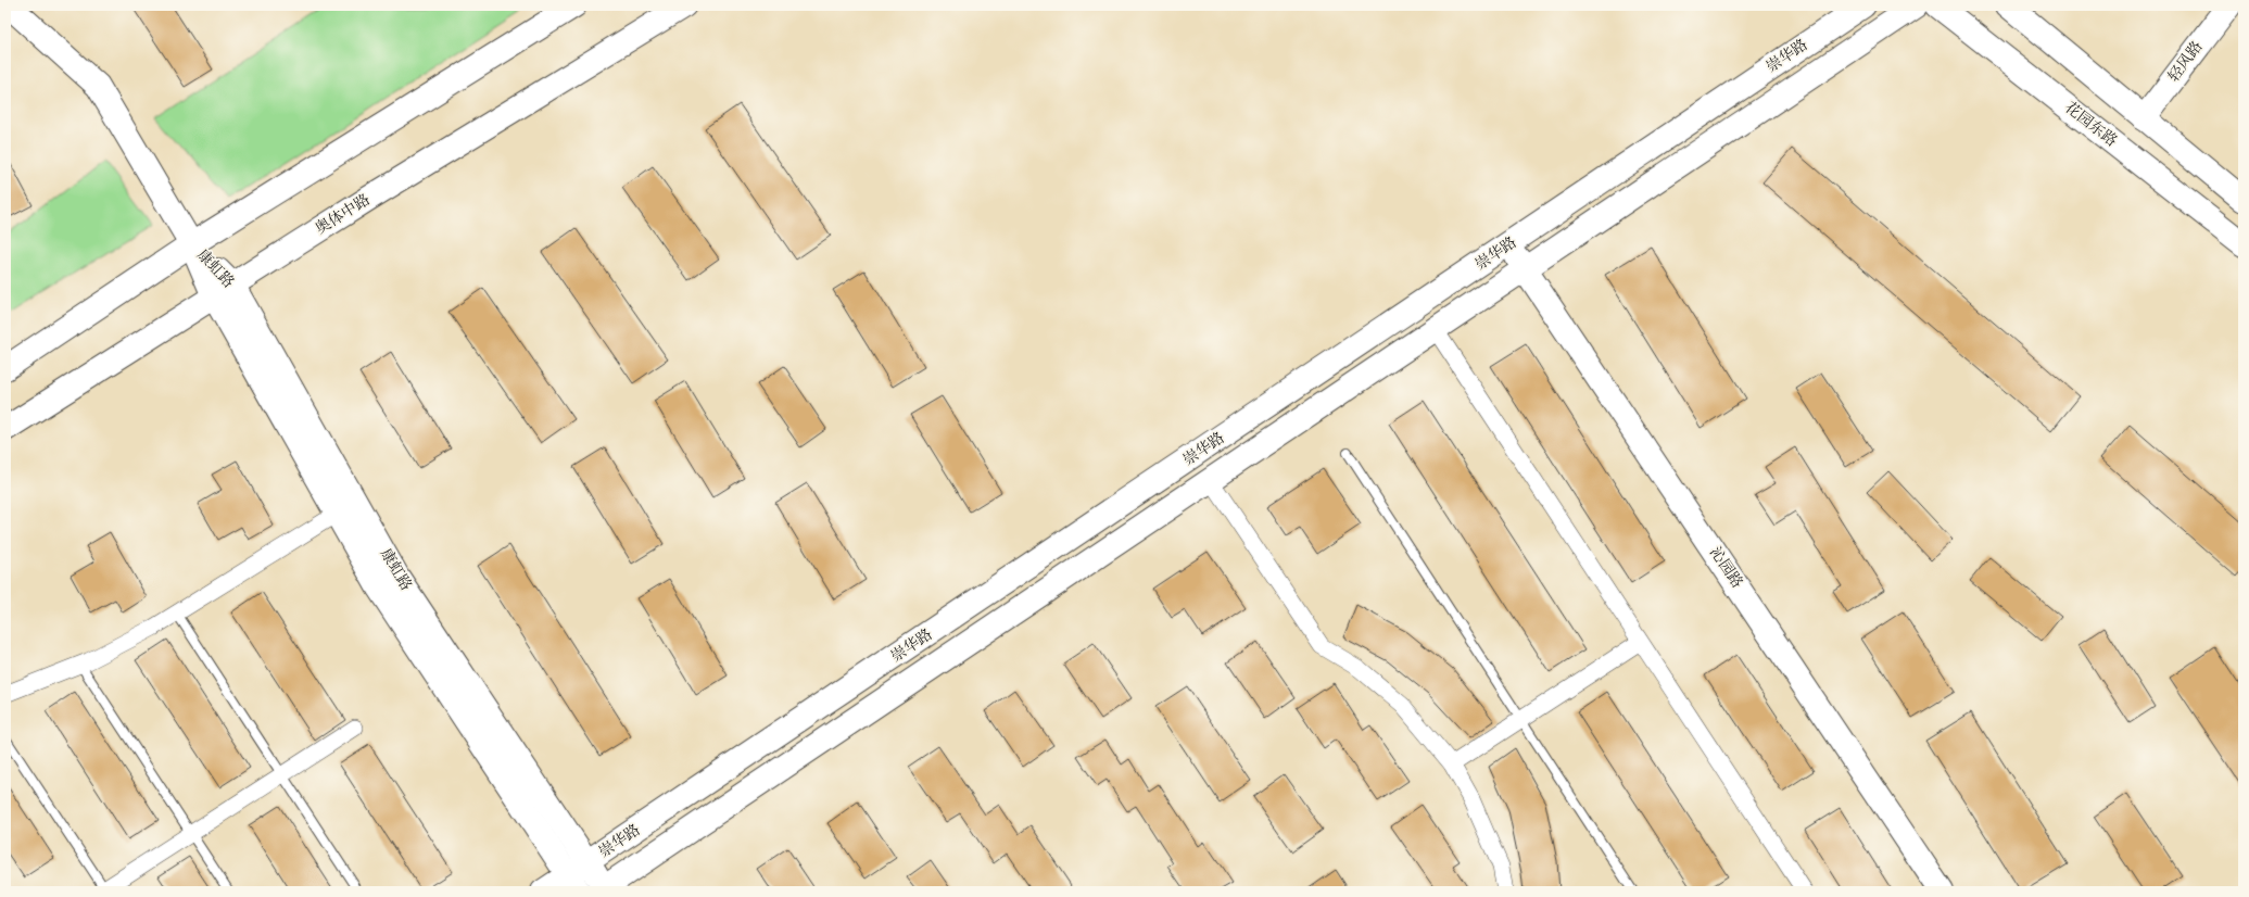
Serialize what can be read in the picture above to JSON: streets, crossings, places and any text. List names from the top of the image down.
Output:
{
  "streets": {
    "main road": [
      "崇华路",
      "轻风路",
      "花园东路",
      "奥体中路",
      "康虹路",
      "沁园路"
    ]
  },
  "crossings": [
    ["崇华路", "康虹路"],
    ["崇华路", "沁园路"],
    ["奥体中路", "康虹路"]
  ]
}
